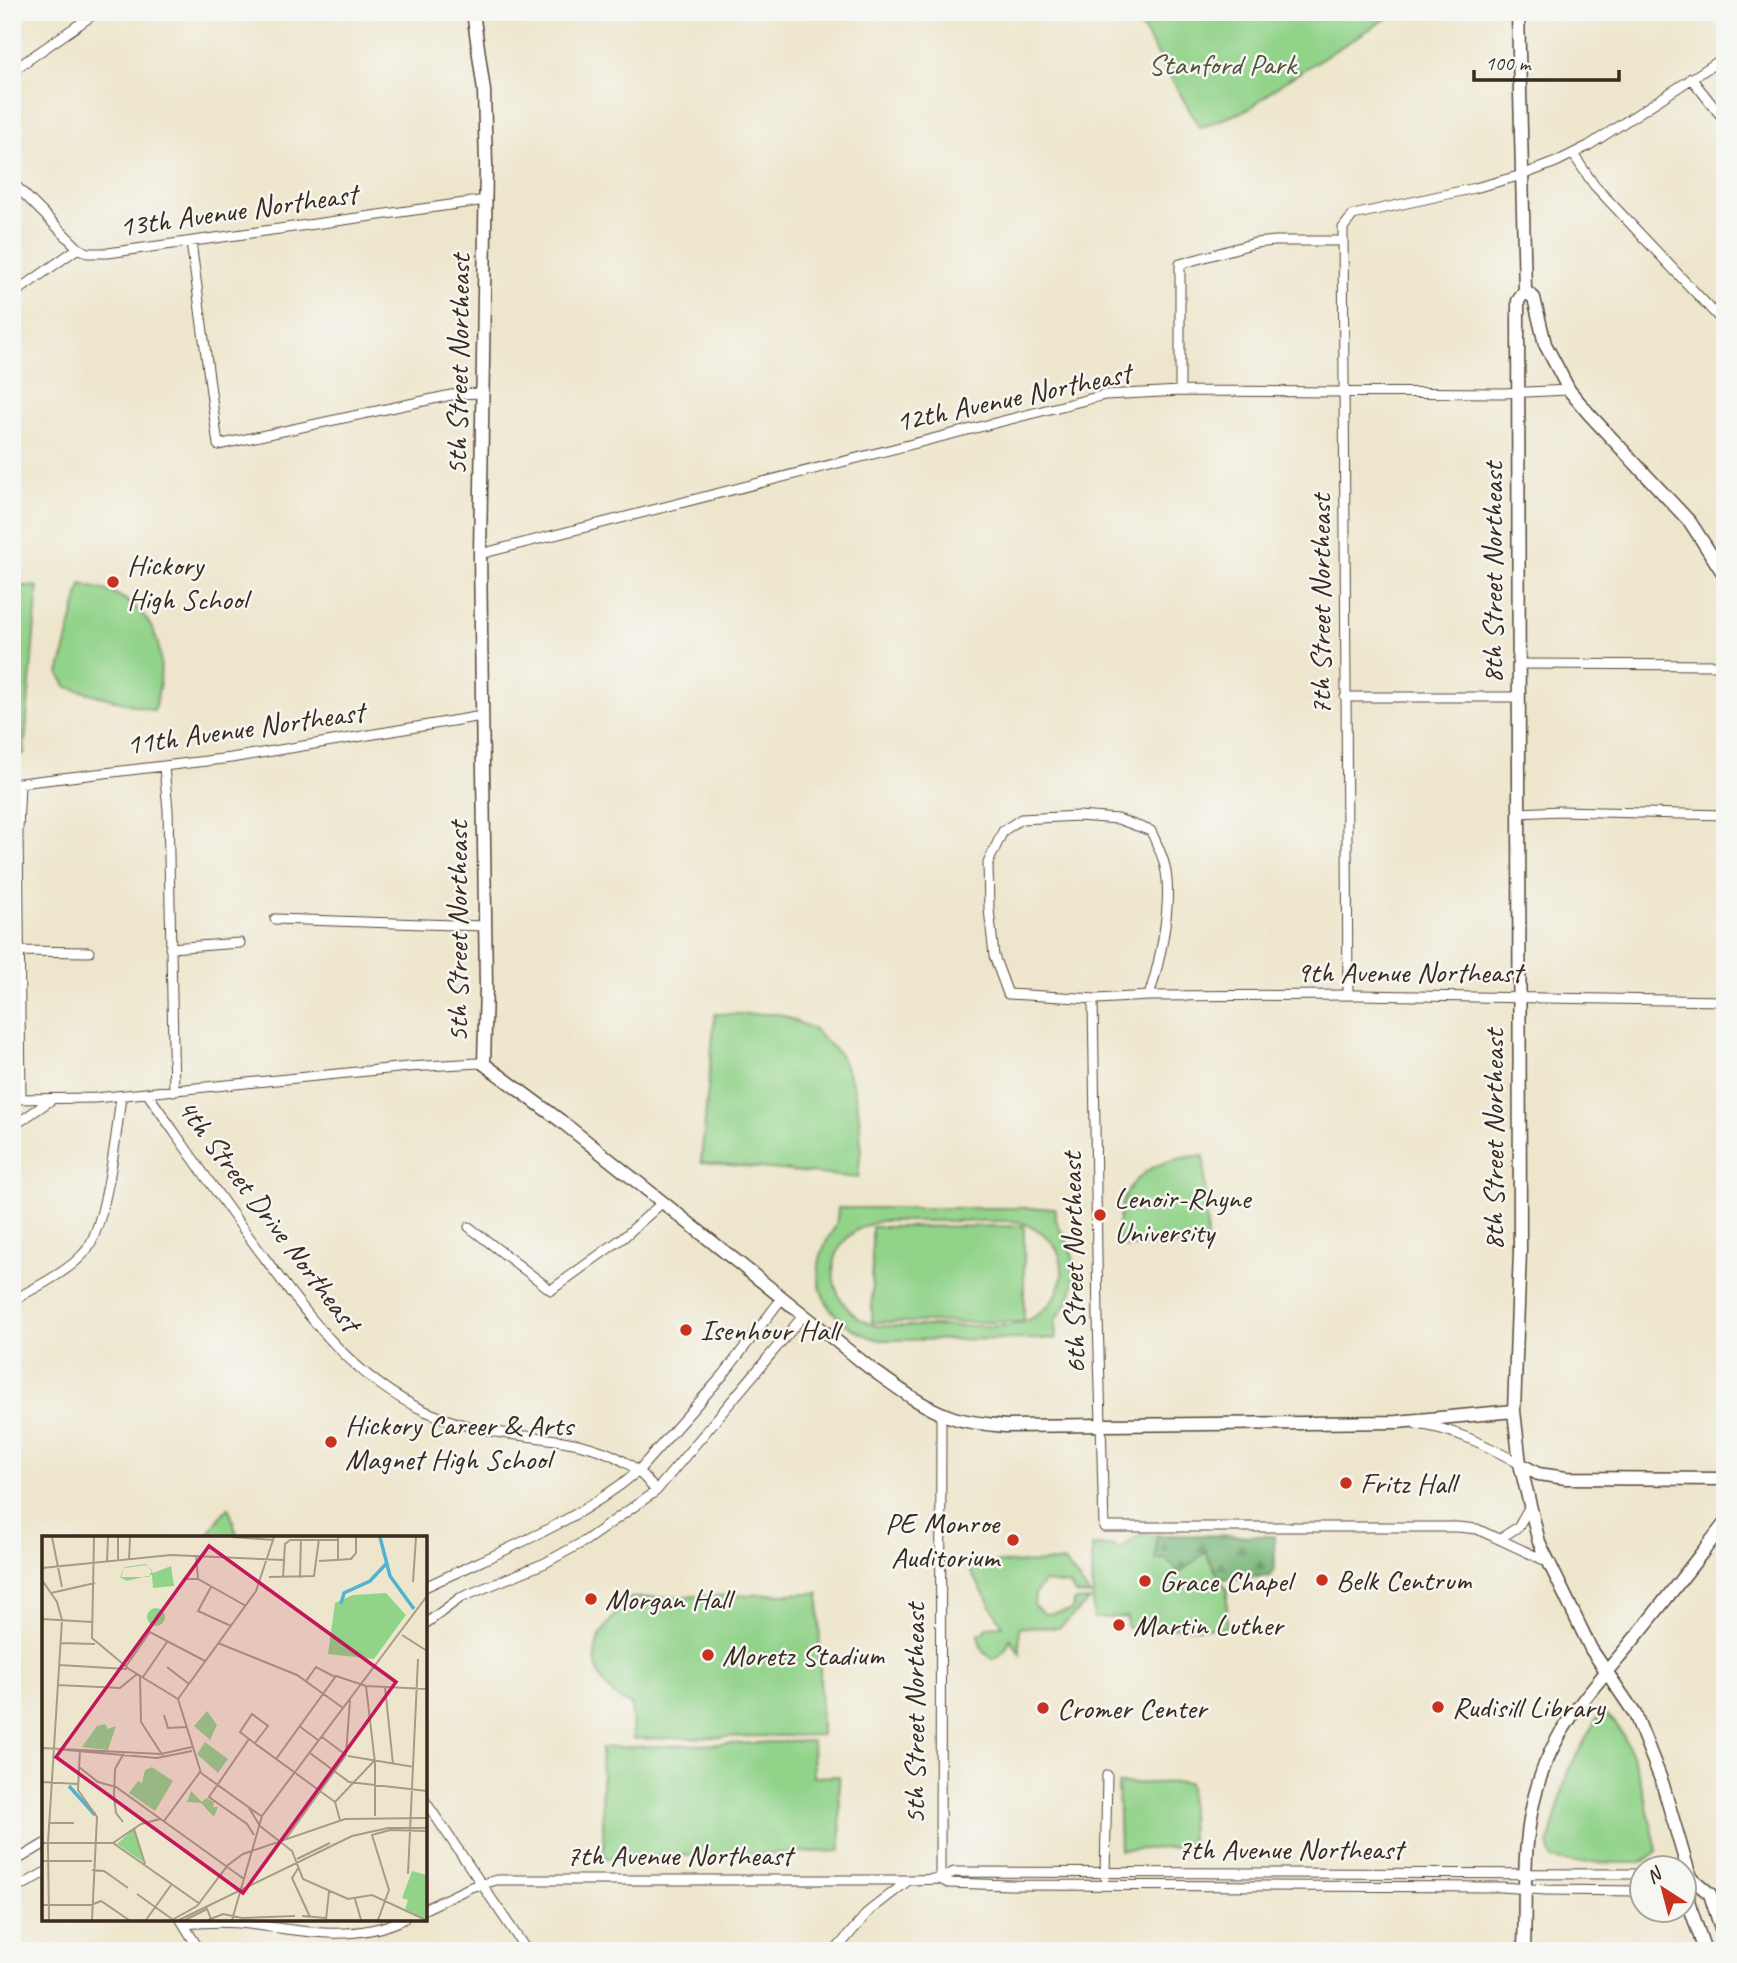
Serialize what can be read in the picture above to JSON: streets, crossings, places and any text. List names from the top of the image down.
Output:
{
  "streets": {
    "main road": ["5th Street Northeast", "8th Street Northeast"],
    "street": [
      "13th Avenue Northeast",
      "12th Avenue Northeast",
      "7th Street Northeast",
      "11th Avenue Northeast",
      "9th Avenue Northeast",
      "4th Street Drive Northeast",
      "6th Street Northeast",
      "7th Avenue Northeast"
    ]
  },
  "crossings": [
    ["13th Avenue Northeast", "5th Street Northeast"],
    ["5th Street Northeast", "12th Avenue Northeast"],
    ["5th Street Northeast", "11th Avenue Northeast"],
    ["5th Street Northeast", "7th Avenue Northeast"],
    ["12th Avenue Northeast", "8th Street Northeast"],
    ["12th Avenue Northeast", "7th Street Northeast"],
    ["8th Street Northeast", "7th Street Northeast"],
    ["8th Street Northeast", "9th Avenue Northeast"],
    ["7th Street Northeast", "9th Avenue Northeast"],
    ["11th Avenue Northeast", "4th Street Drive Northeast"],
    ["9th Avenue Northeast", "6th Street Northeast"]
  ],
  "parks": ["Stanford Park"],
  "places": [
    "Hickory High School",
    "Lenoir-Rhyne University",
    "Isenhour Hall",
    "Hickory Career & Arts Magnet High School",
    "Fritz Hall",
    "PE Monroe Auditorium",
    "Belk Centrum",
    "Grace Chapel",
    "Morgan Hall",
    "Martin Luther",
    "Moretz Stadium",
    "Rudisill Library",
    "Cromer Center"
  ],
  "scale_bar": "100 m",
  "north": "top left"
}
